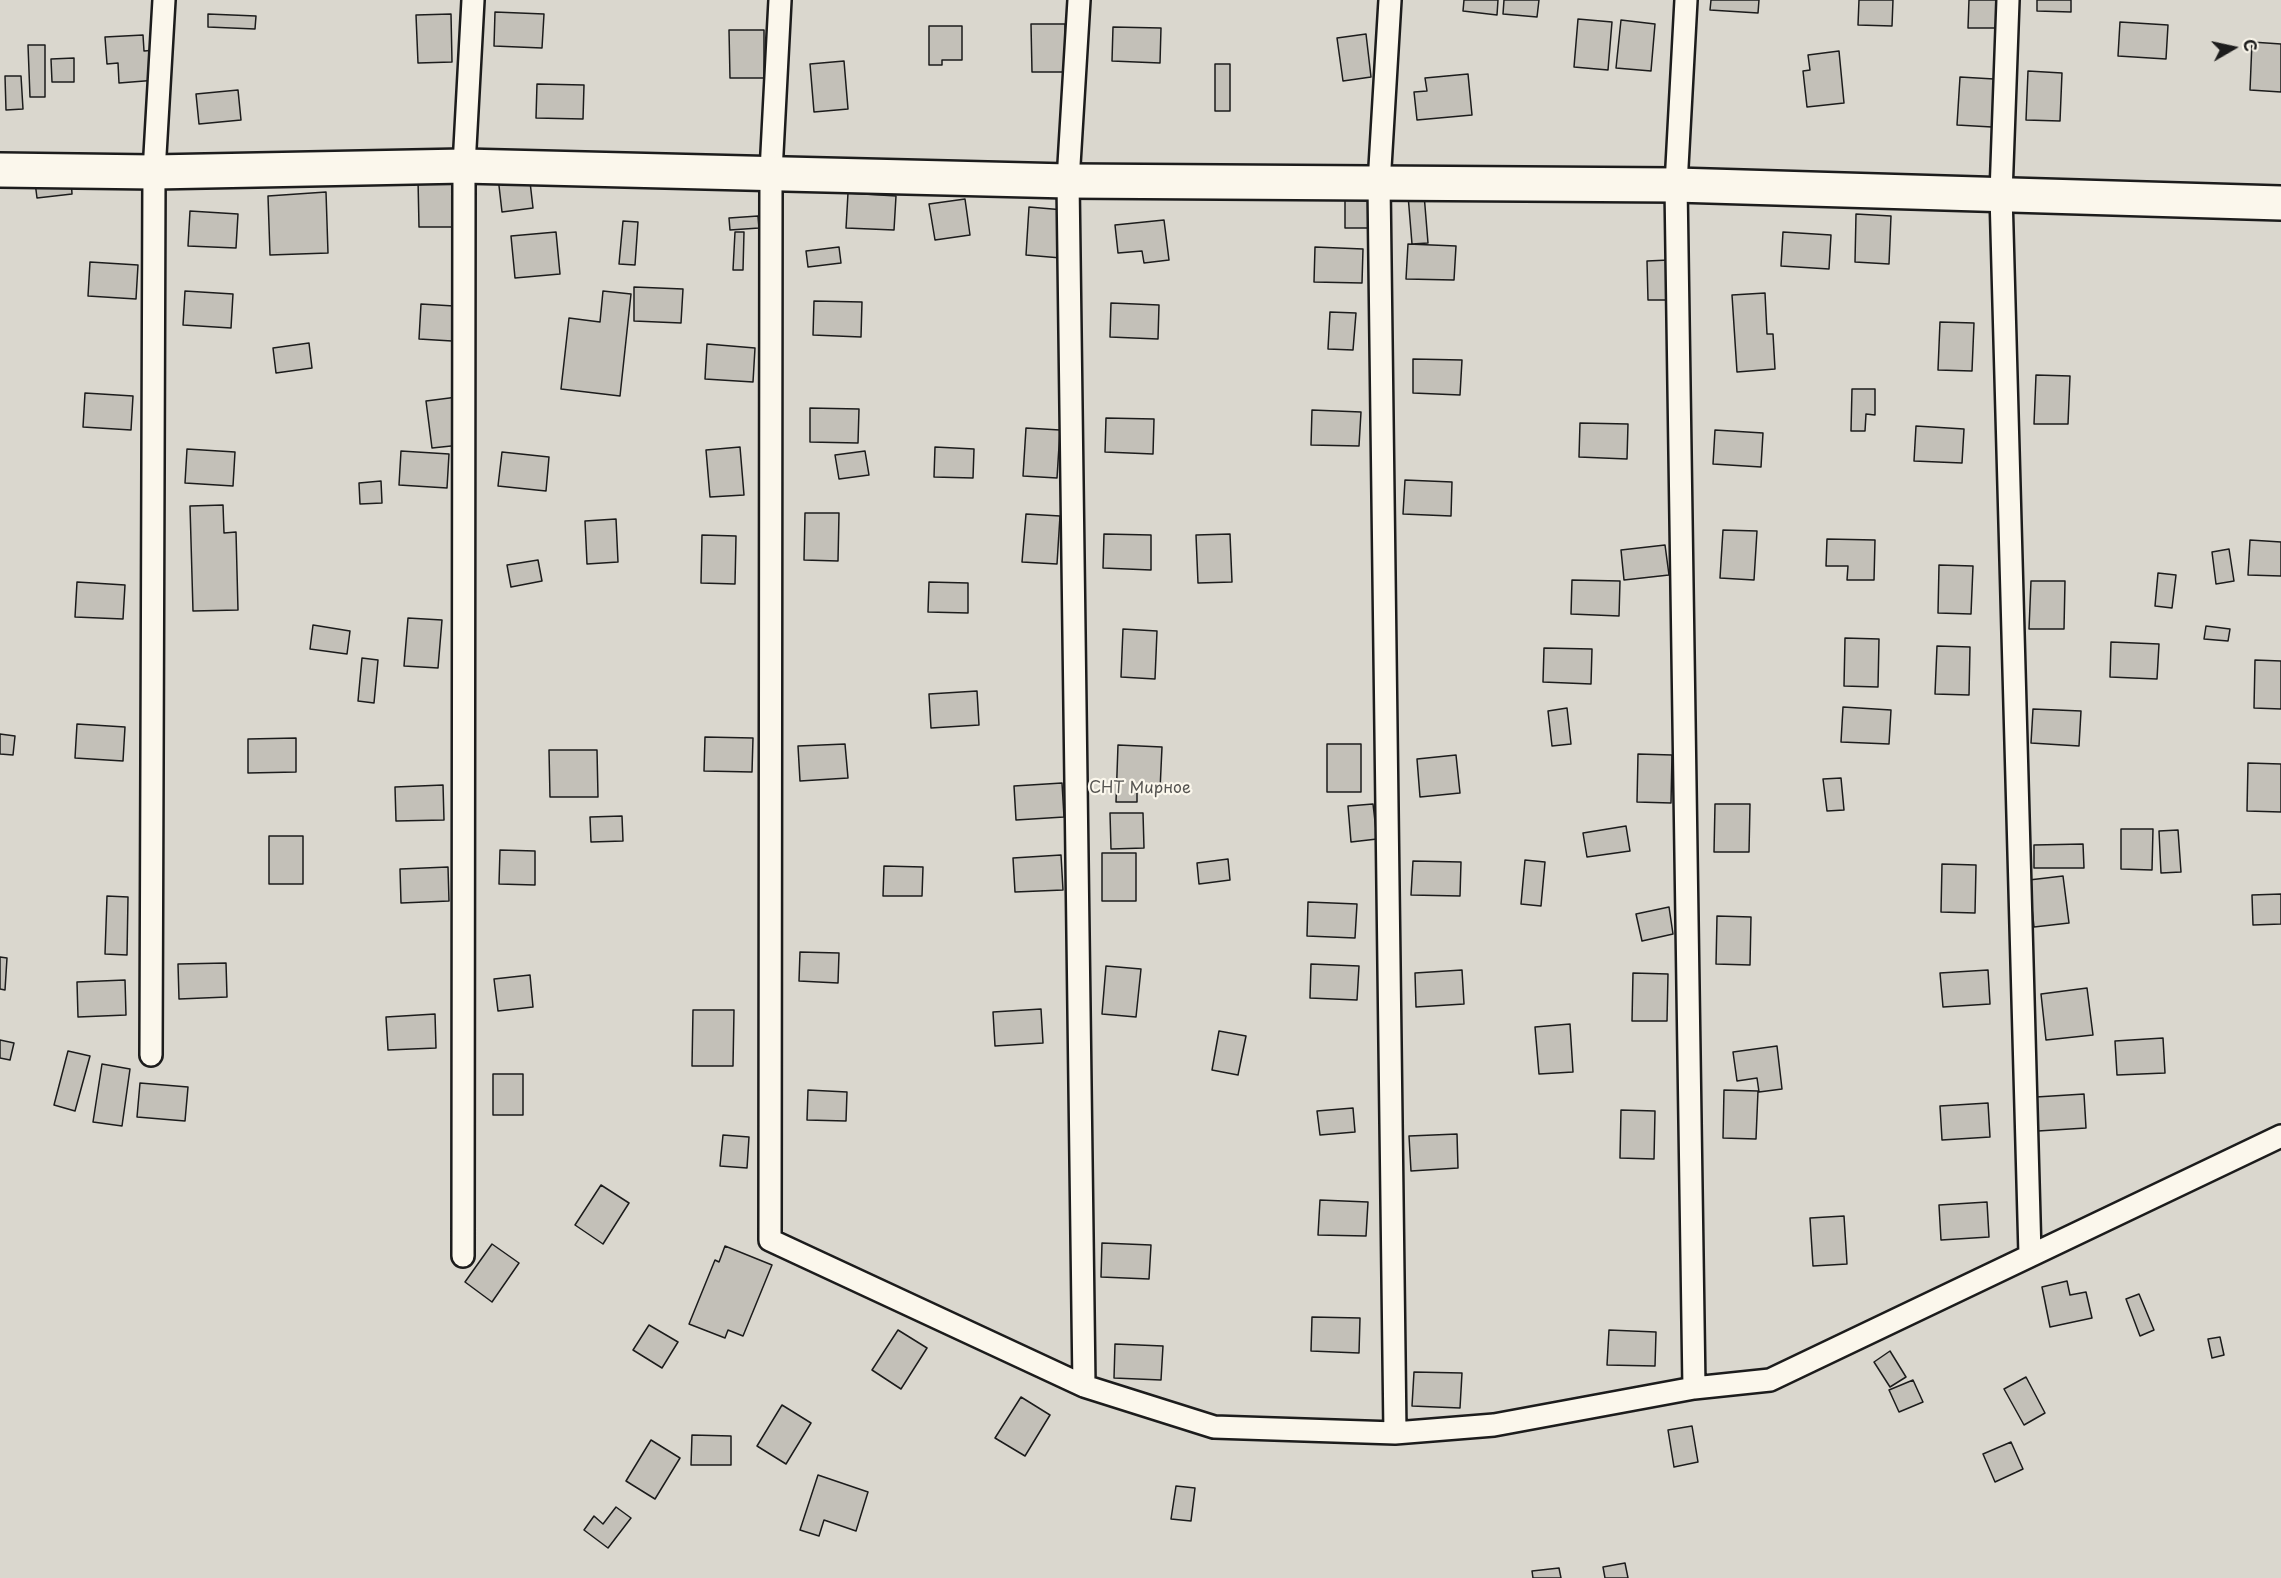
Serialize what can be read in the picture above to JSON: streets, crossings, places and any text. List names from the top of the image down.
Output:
{
  "parks": ["СНТ Мирное"],
  "north": "right"
}
